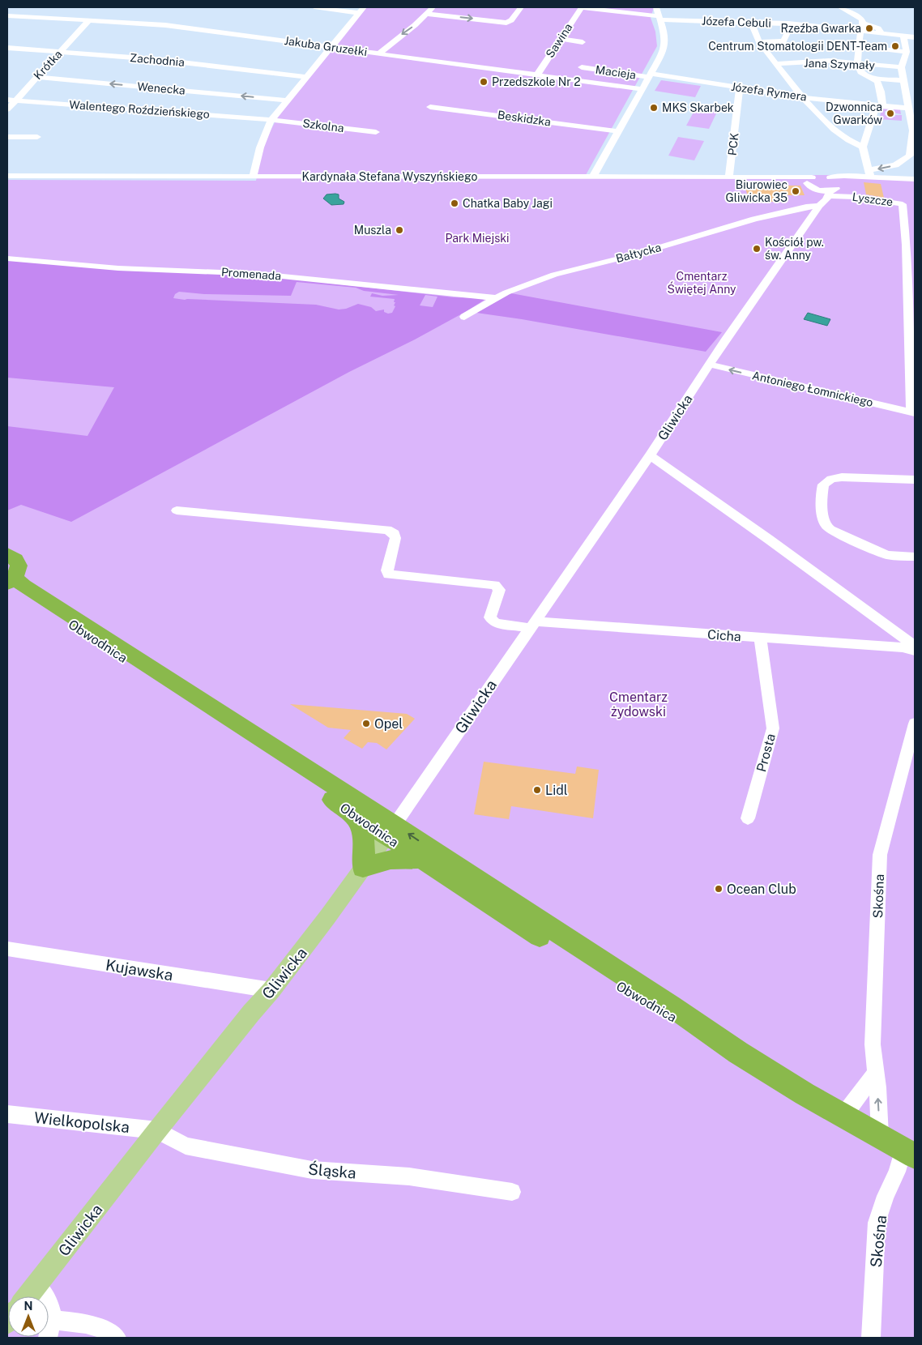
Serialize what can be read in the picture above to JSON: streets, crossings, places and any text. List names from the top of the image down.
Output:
{
  "streets": {
    "highway": ["Obwodnica"],
    "main road": ["Gliwicka"],
    "street": [
      "Józefa Cebuli",
      "Sawina",
      "Jakuba Gruzełki",
      "Zachodnia",
      "Jana Szymały",
      "Krótka",
      "Macieja",
      "Wenecka",
      "Józefa Rymera",
      "Walentego Roździeńskiego",
      "Beskidzka",
      "Szkolna",
      "PCK",
      "Kardynała Stefana Wyszyńskiego",
      "Lyszcze",
      "Bałtycka",
      "Promenada",
      "Antoniego Łomnickiego",
      "Cicha",
      "Prosta",
      "Skośna",
      "Kujawska",
      "Wielkopolska",
      "Śląska"
    ]
  },
  "crossings": [
    ["Józefa Cebuli", "Sawina"],
    ["Sawina", "Jakuba Gruzełki"],
    ["Jakuba Gruzełki", "Krótka"],
    ["Zachodnia", "Krótka"],
    ["Krótka", "Wenecka"],
    ["Krótka", "Walentego Roździeńskiego"],
    ["Macieja", "Józefa Rymera"],
    ["Józefa Rymera", "PCK"],
    ["Walentego Roździeńskiego", "Szkolna"],
    ["PCK", "Kardynała Stefana Wyszyńskiego"],
    ["Lyszcze", "Antoniego Łomnickiego"],
    ["Lyszcze", "Gliwicka"],
    ["Bałtycka", "Promenada"],
    ["Bałtycka", "Gliwicka"],
    ["Antoniego Łomnickiego", "Gliwicka"],
    ["Gliwicka", "Cicha"],
    ["Gliwicka", "Obwodnica"],
    ["Gliwicka", "Kujawska"],
    ["Gliwicka", "Wielkopolska"],
    ["Gliwicka", "Śląska"],
    ["Cicha", "Prosta"],
    ["Obwodnica", "Skośna"],
    ["Wielkopolska", "Śląska"]
  ],
  "one_way": ["Wenecka", "Antoniego Łomnickiego"],
  "parks": ["Park Miejski", "Cmentarz Świętej Anny", "Cmentarz żydowski"],
  "places": [
    "Rzeźba Gwarka",
    "Centrum Stomatologii DENT-Team",
    "Przedszkole Nr 2",
    "MKS Skarbek",
    "Dzwonnica Gwarków",
    "Biurowiec Gliwicka 35",
    "Chatka Baby Jagi",
    "Muszla",
    "Kościół pw. św. Anny",
    "Opel",
    "Lidl",
    "Ocean Club"
  ],
  "north": "top"
}
